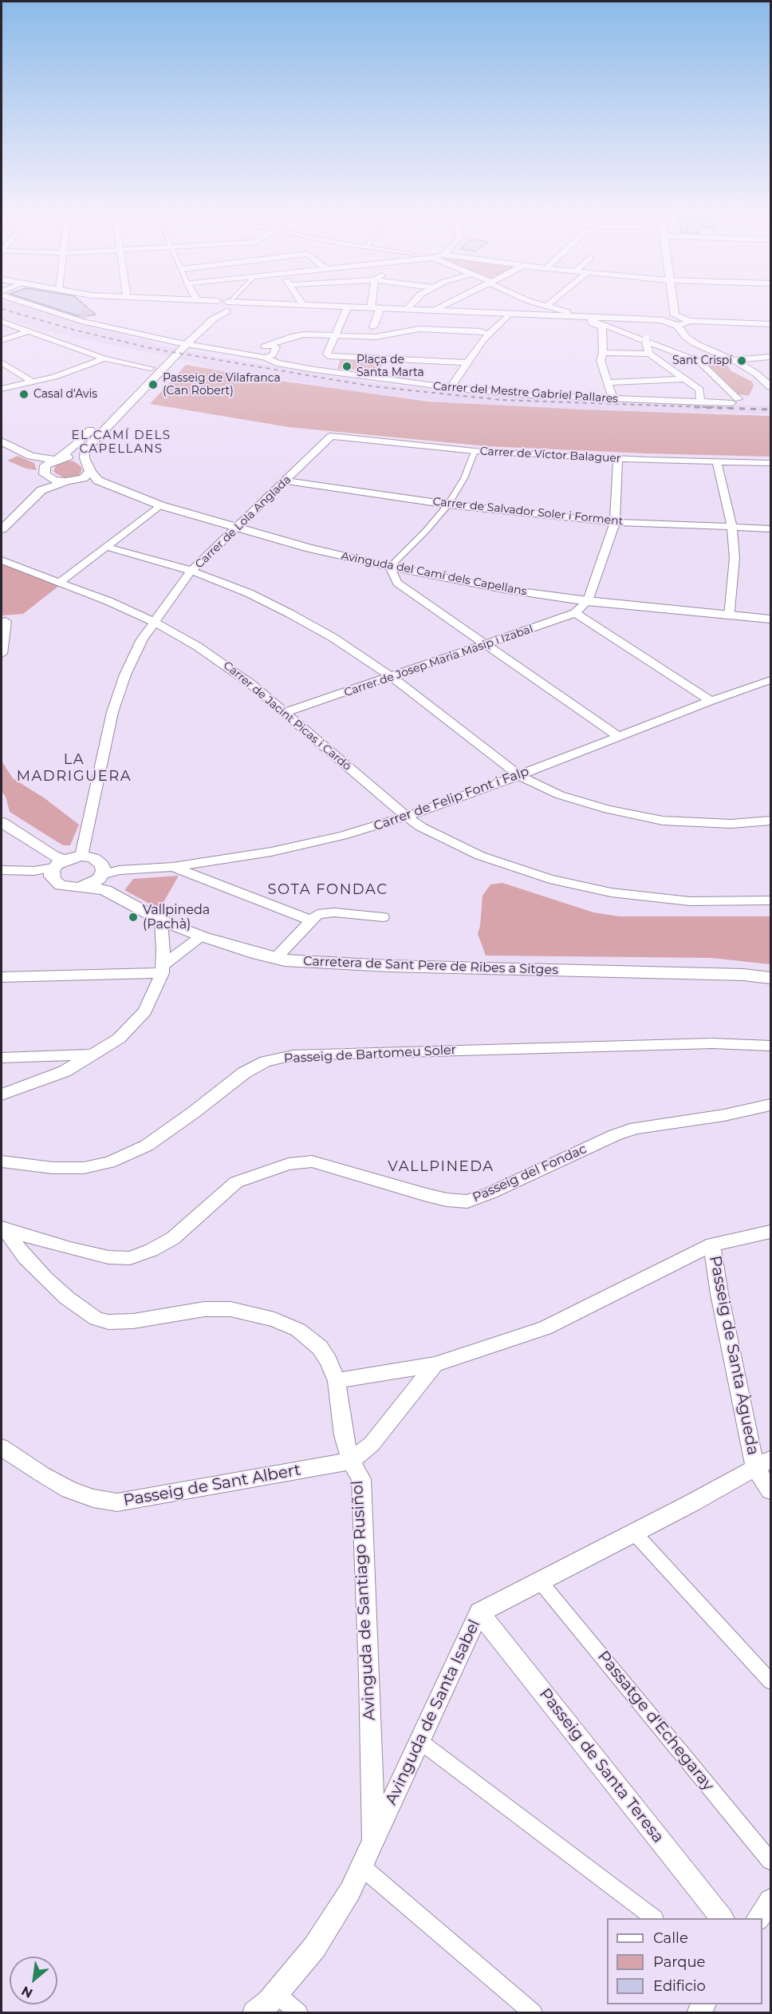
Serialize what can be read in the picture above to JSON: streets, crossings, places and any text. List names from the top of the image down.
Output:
{
  "streets": {
    "street": [
      "Carrer del Mestre Gabriel Pallares",
      "Carrer de Víctor Balaguer",
      "Carrer de Salvador Soler i Forment",
      "Carrer de Lola Anglada",
      "Avinguda del Camí dels Capellans",
      "Carrer de Josep Maria Masip i Izabal",
      "Carrer de Jacint Picas i Cardó",
      "Carrer de Felip Font i Falp",
      "Carretera de Sant Pere de Ribes a Sitges",
      "Passeig de Bartomeu Soler",
      "Passeig del Fondac",
      "Passeig de Santa Àgueda",
      "Passeig de Sant Albert",
      "Avinguda de Santiago Rusiñol",
      "Avinguda de Santa Isabel",
      "Passatge d'Echegaray",
      "Passeig de Santa Teresa"
    ]
  },
  "crossings": [
    ["Carrer de Víctor Balaguer", "Carrer de Lola Anglada"],
    ["Carrer de Salvador Soler i Forment", "Carrer de Lola Anglada"],
    ["Carrer de Lola Anglada", "Avinguda del Camí dels Capellans"],
    ["Carrer de Lola Anglada", "Carrer de Jacint Picas i Cardó"],
    ["Carrer de Lola Anglada", "Carretera de Sant Pere de Ribes a Sitges"],
    ["Avinguda del Camí dels Capellans", "Carrer de Josep Maria Masip i Izabal"],
    ["Carrer de Josep Maria Masip i Izabal", "Carrer de Jacint Picas i Cardó"],
    ["Carrer de Jacint Picas i Cardó", "Carrer de Felip Font i Falp"],
    ["Carrer de Felip Font i Falp", "Carretera de Sant Pere de Ribes a Sitges"],
    ["Passeig del Fondac", "Avinguda de Santiago Rusiñol"],
    ["Passeig de Santa Àgueda", "Avinguda de Santa Isabel"],
    ["Passeig de Sant Albert", "Avinguda de Santiago Rusiñol"],
    ["Avinguda de Santiago Rusiñol", "Avinguda de Santa Isabel"],
    ["Avinguda de Santa Isabel", "Passatge d'Echegaray"],
    ["Avinguda de Santa Isabel", "Passeig de Santa Teresa"]
  ],
  "districts": [
    "EL CAMÍ DELS CAPELLANS",
    "LA MADRIGUERA",
    "SOTA FONDAC",
    "VALLPINEDA"
  ],
  "places": [
    "Sant Crispí",
    "Plaça de Santa Marta",
    "Passeig de Vilafranca (Can Robert)",
    "Casal d'Avis",
    "Vallpineda (Pachà)"
  ],
  "legend": ["Calle", "Parque", "Edificio"],
  "north": "bottom left"
}
